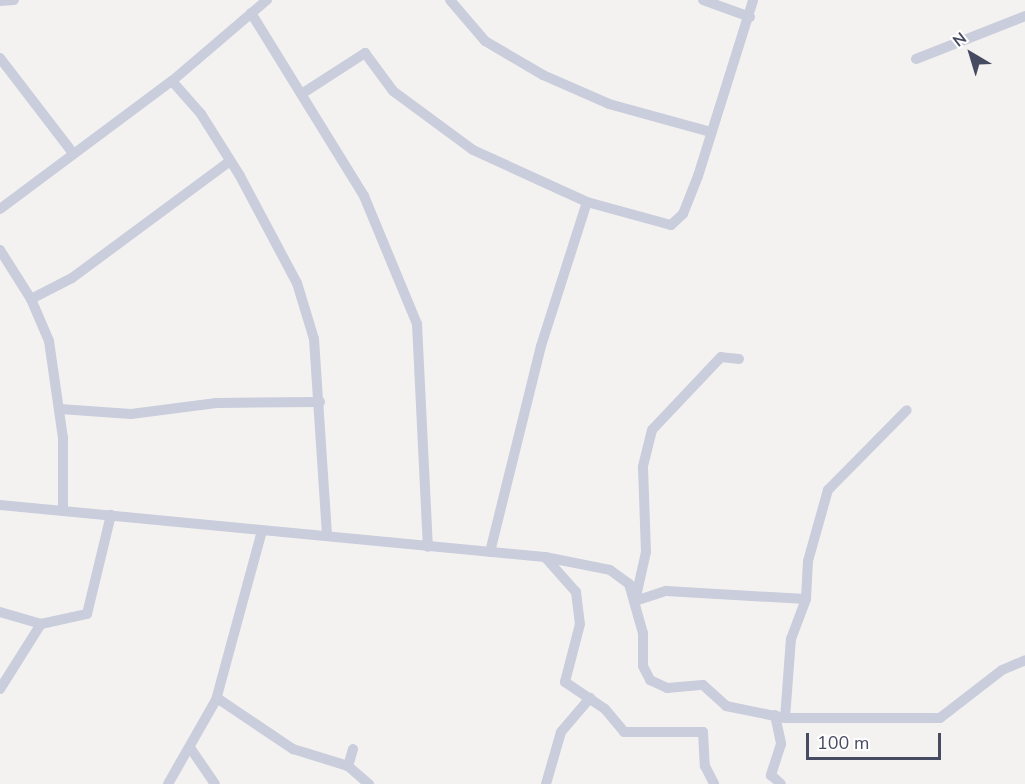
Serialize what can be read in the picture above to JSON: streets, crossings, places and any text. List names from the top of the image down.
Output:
{
  "scale_bar": "100 m",
  "north": "top left"
}
